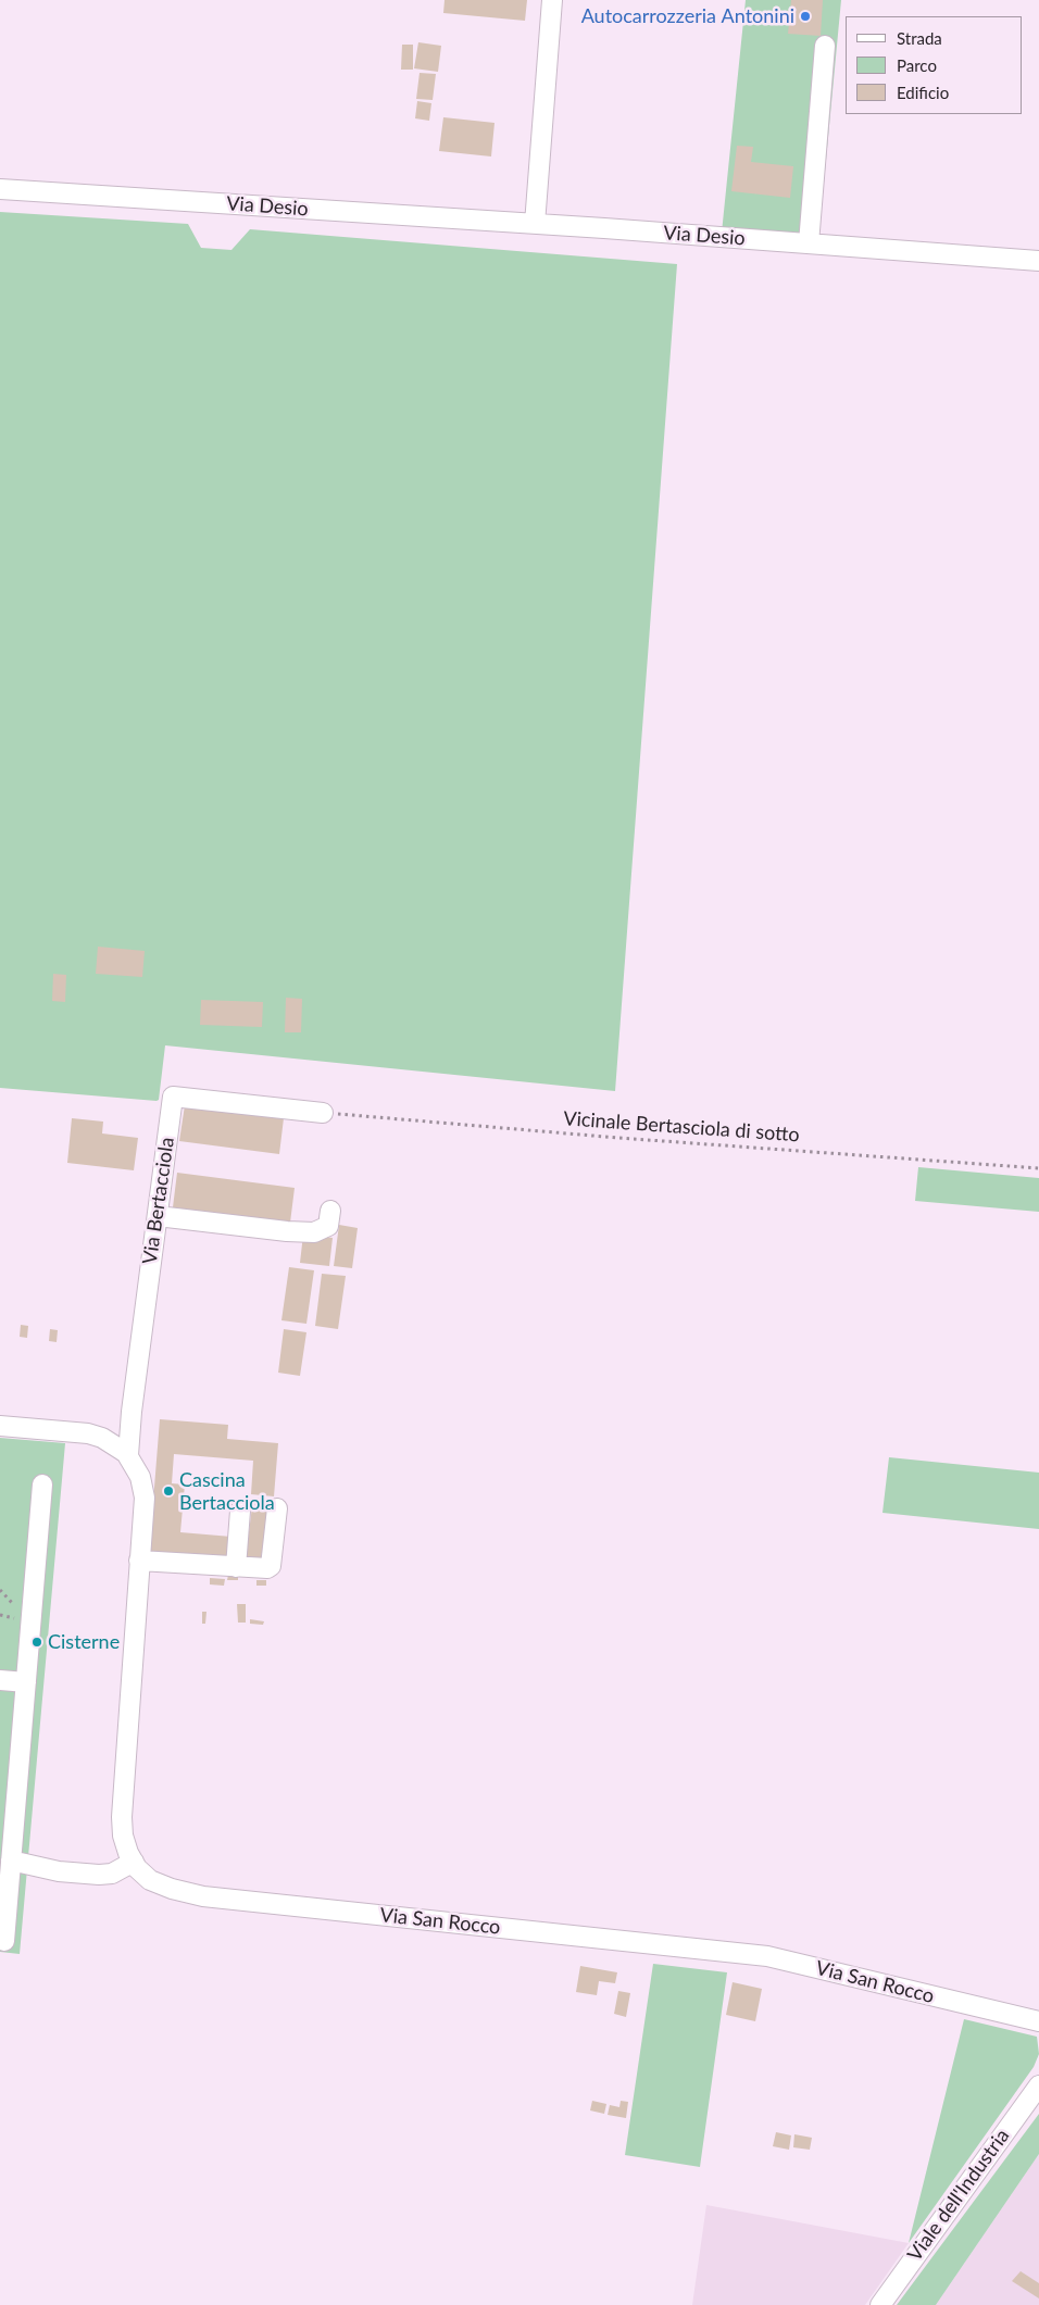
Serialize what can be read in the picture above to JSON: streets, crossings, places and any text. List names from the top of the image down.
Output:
{
  "streets": {
    "street": [
      "Via Desio",
      "Via Bertacciola",
      "Via San Rocco",
      "Viale dell'Industria"
    ],
    "path": ["Vicinale Bertasciola di sotto"]
  },
  "crossings": [
    ["Vicinale Bertasciola di sotto", "Via Bertacciola"]
  ],
  "places": ["Autocarrozzeria Antonini", "Cascina Bertacciola", "Cisterne"],
  "legend": ["Strada", "Parco", "Edificio"]
}
